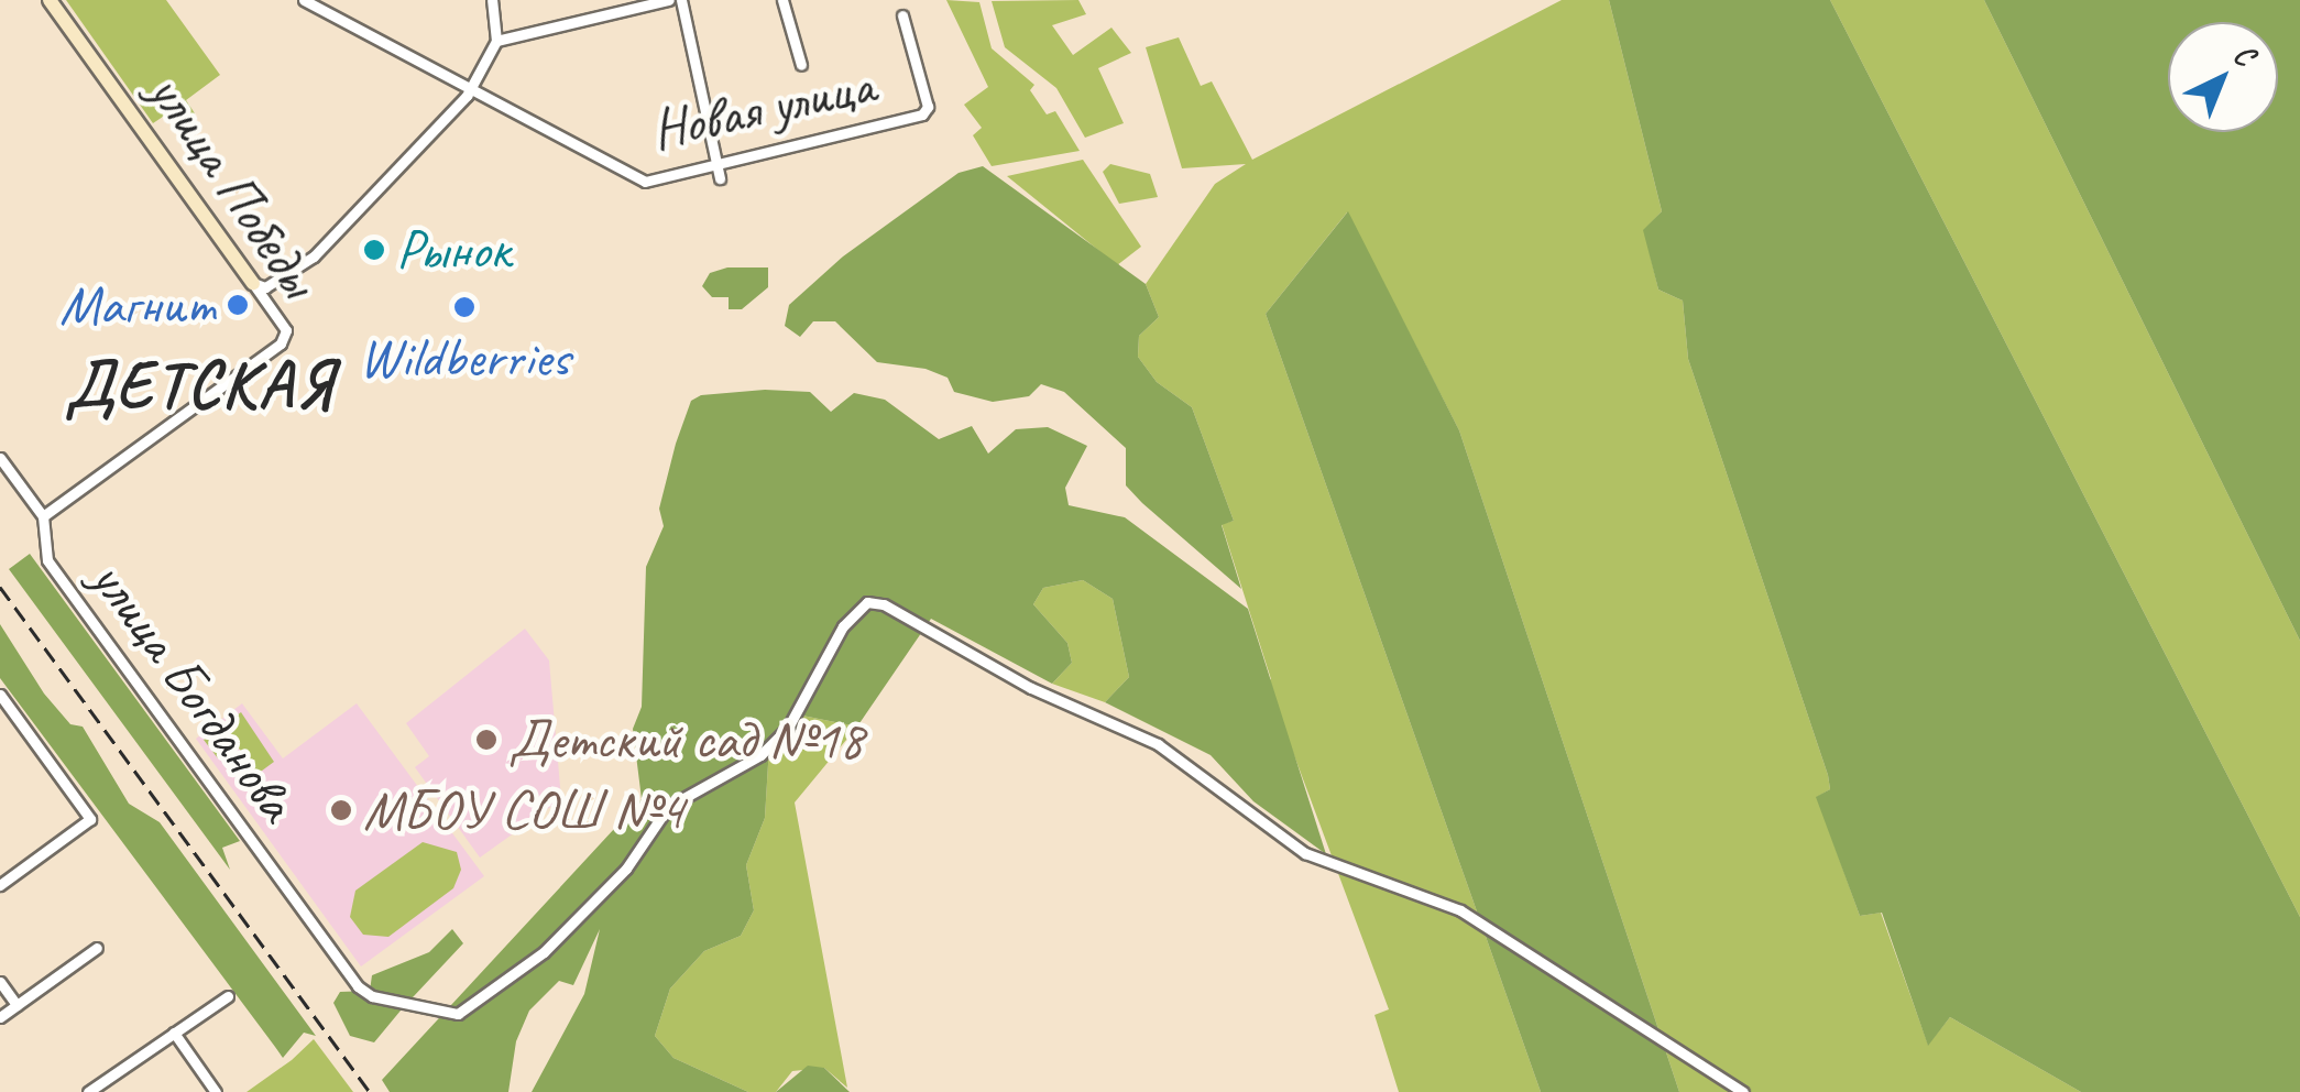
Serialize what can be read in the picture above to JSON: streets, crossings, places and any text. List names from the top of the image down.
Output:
{
  "streets": {
    "street": ["Новая улица", "улица Победы", "улица Богданова"]
  },
  "crossings": [
    ["улица Победы", "улица Богданова"]
  ],
  "districts": ["ДЕТСКАЯ"],
  "places": [
    "Рынок",
    "Магнит",
    "Wildberries",
    "Детский сад №18",
    "МБОУ СОШ №4"
  ],
  "north": "top right"
}
